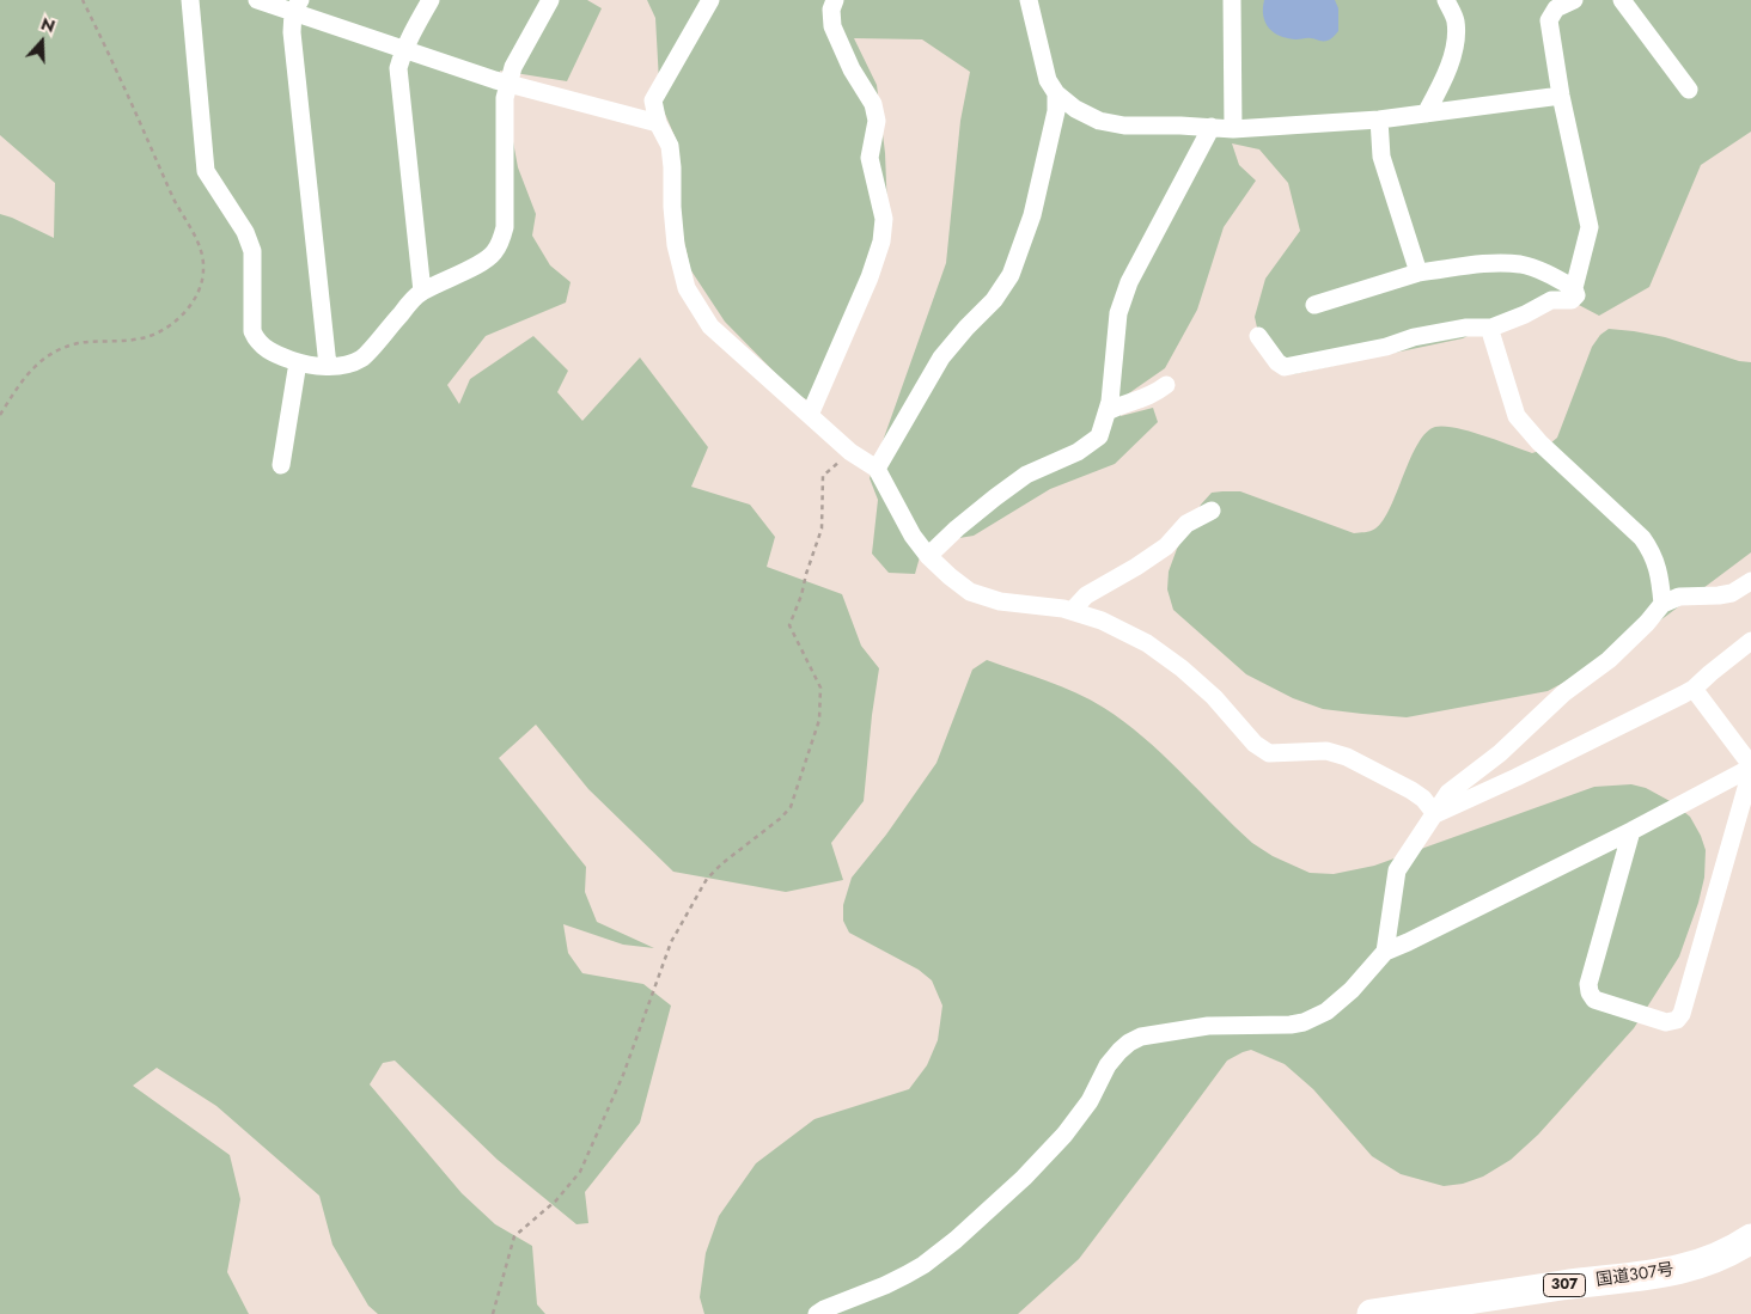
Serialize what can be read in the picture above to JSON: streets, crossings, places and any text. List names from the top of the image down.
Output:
{
  "streets": {
    "highway": ["国道307号", "307"]
  },
  "north": "top"
}
